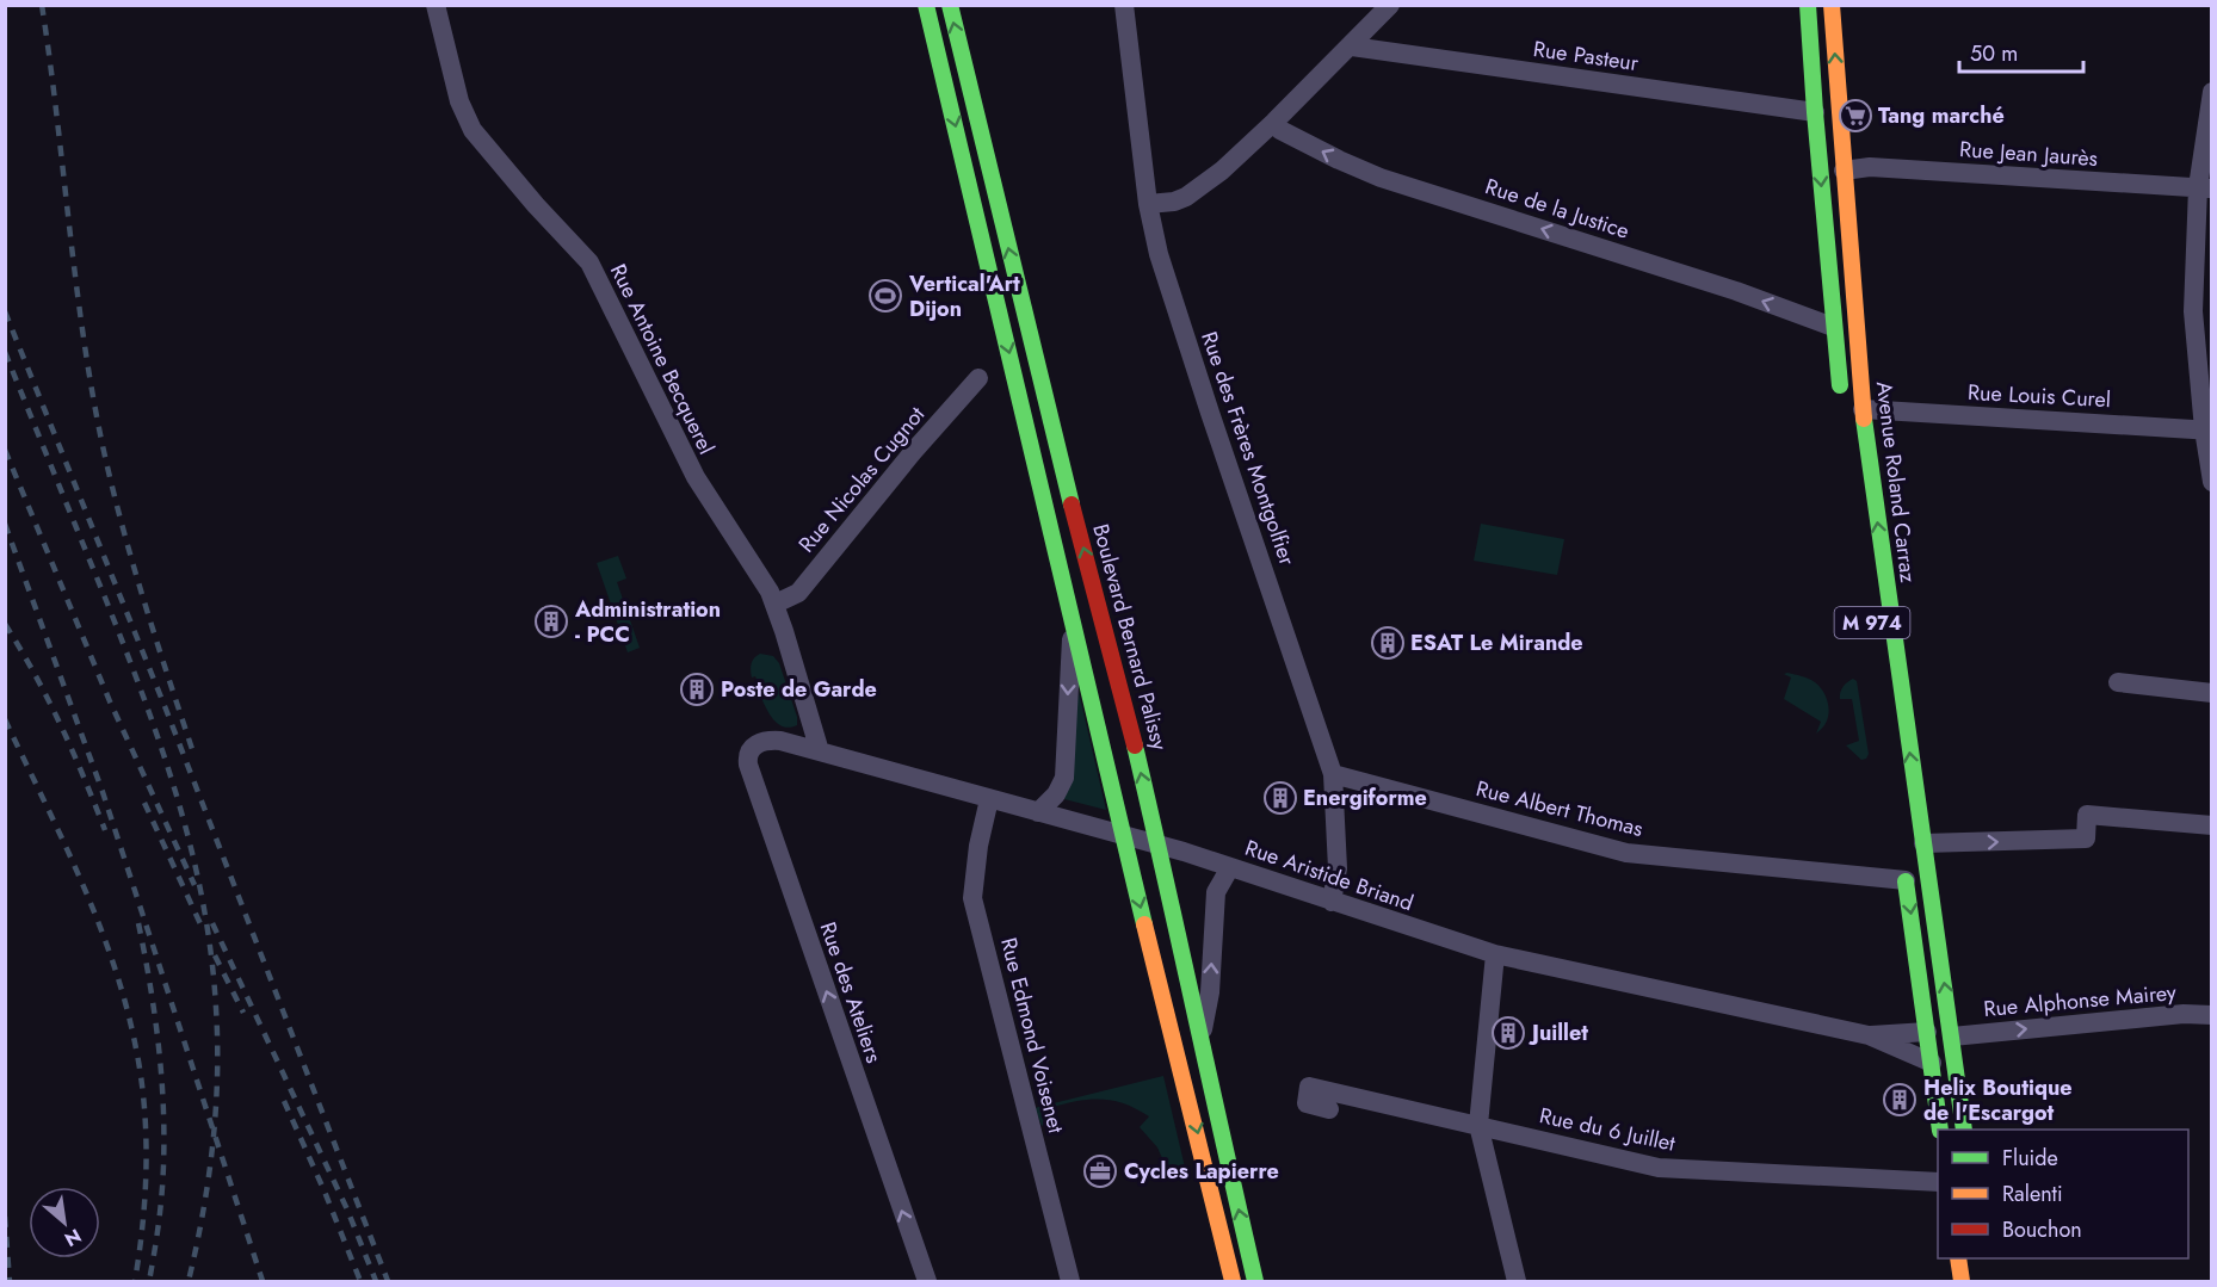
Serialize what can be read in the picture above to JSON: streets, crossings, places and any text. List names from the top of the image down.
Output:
{
  "streets": {
    "main road": ["Avenue Roland Carraz", "M 974", "Boulevard Bernard Palissy"],
    "street": [
      "Rue Pasteur",
      "Rue Jean Jaurès",
      "Rue de la Justice",
      "Rue Antoine Becquerel",
      "Rue Louis Curel",
      "Rue des Frères Montgolfier",
      "Rue Nicolas Cugnot",
      "Rue Albert Thomas",
      "Rue Aristide Briand",
      "Rue des Ateliers",
      "Rue Alphonse Mairey",
      "Rue Edmond Voisenet",
      "Rue du 6 Juillet"
    ]
  },
  "crossings": [
    ["Rue Pasteur", "Avenue Roland Carraz"],
    ["Rue Jean Jaurès", "Avenue Roland Carraz"],
    ["Rue de la Justice", "Avenue Roland Carraz"],
    ["Rue Antoine Becquerel", "Rue Nicolas Cugnot"],
    ["Rue Antoine Becquerel", "Rue Aristide Briand"],
    ["Rue Louis Curel", "Avenue Roland Carraz"],
    ["Rue des Frères Montgolfier", "Rue Albert Thomas"],
    ["Rue des Frères Montgolfier", "Rue Aristide Briand"],
    ["Avenue Roland Carraz", "Rue Alphonse Mairey"],
    ["Boulevard Bernard Palissy", "Rue Aristide Briand"],
    ["Rue Aristide Briand", "Rue des Ateliers"],
    ["Rue Aristide Briand", "Rue Edmond Voisenet"]
  ],
  "one_way": ["Rue de la Justice", "Rue des Ateliers", "Rue Alphonse Mairey"],
  "places": {
    "supermarket": ["Tang marché"],
    "sports": ["Vertical'Art Dijon"],
    "building": [
      "Administration - PCC",
      "ESAT Le Mirande",
      "Poste de Garde",
      "Energiforme",
      "Juillet",
      "Helix Boutique de l'Escargot"
    ],
    "office": ["Cycles Lapierre"]
  },
  "legend": ["Fluide", "Ralenti", "Bouchon"],
  "scale_bar": "50 m",
  "north": "bottom right"
}
